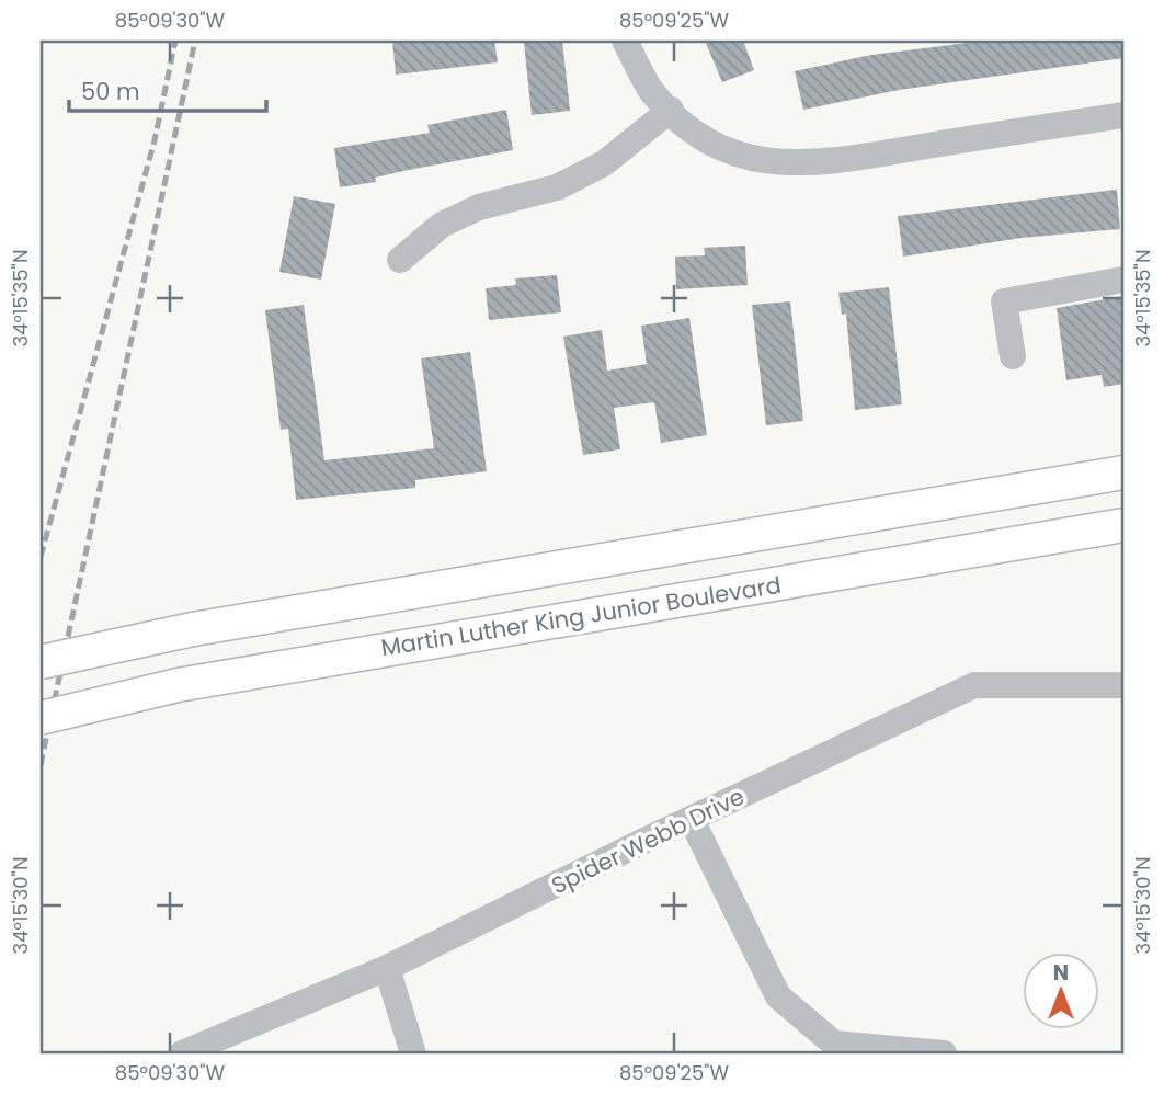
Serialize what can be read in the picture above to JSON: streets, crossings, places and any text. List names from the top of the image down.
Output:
{
  "streets": {
    "main road": ["Martin Luther King Junior Boulevard"],
    "street": ["Spider Webb Drive"]
  },
  "scale_bar": "50 m",
  "north": "top",
  "coordinates": [
    "85°09'30\"W",
    "85°09'25\"W",
    "34°15'35\"N",
    "34°15'30\"N"
  ]
}
